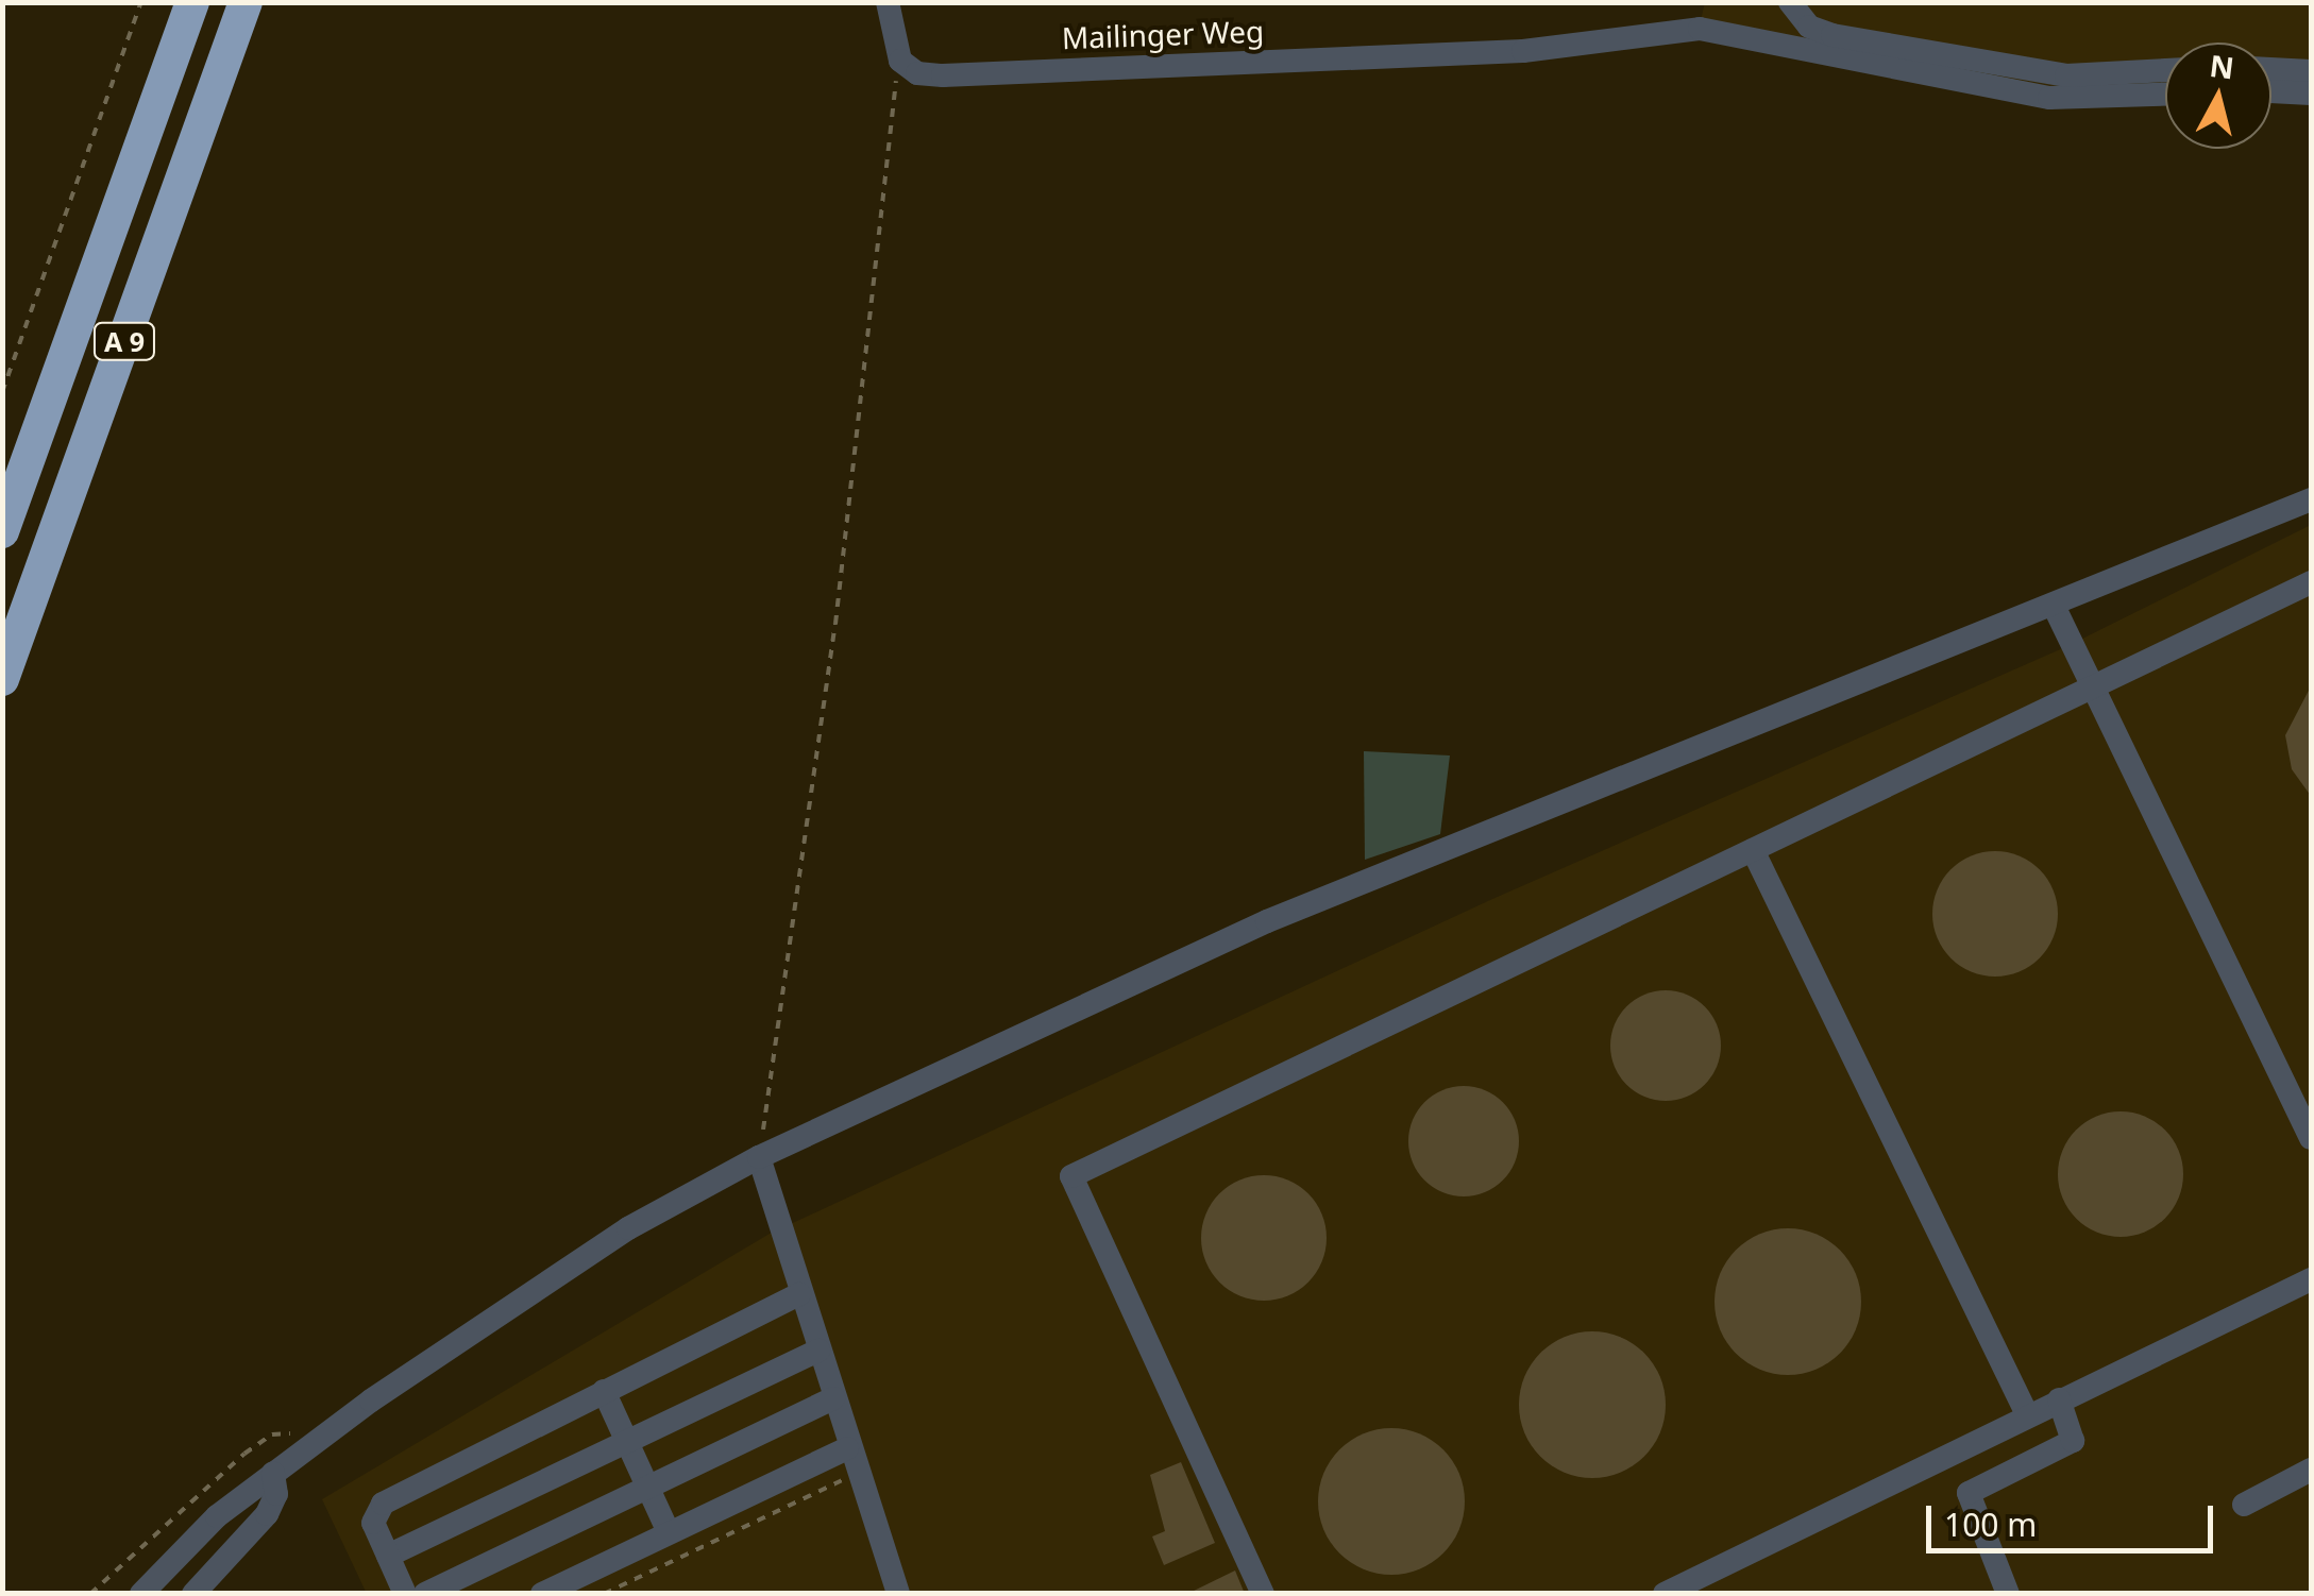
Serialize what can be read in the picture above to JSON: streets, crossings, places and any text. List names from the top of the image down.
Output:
{
  "streets": {
    "highway": ["A 9"],
    "street": ["Mailinger Weg"]
  },
  "scale_bar": "100 m",
  "north": "top"
}
